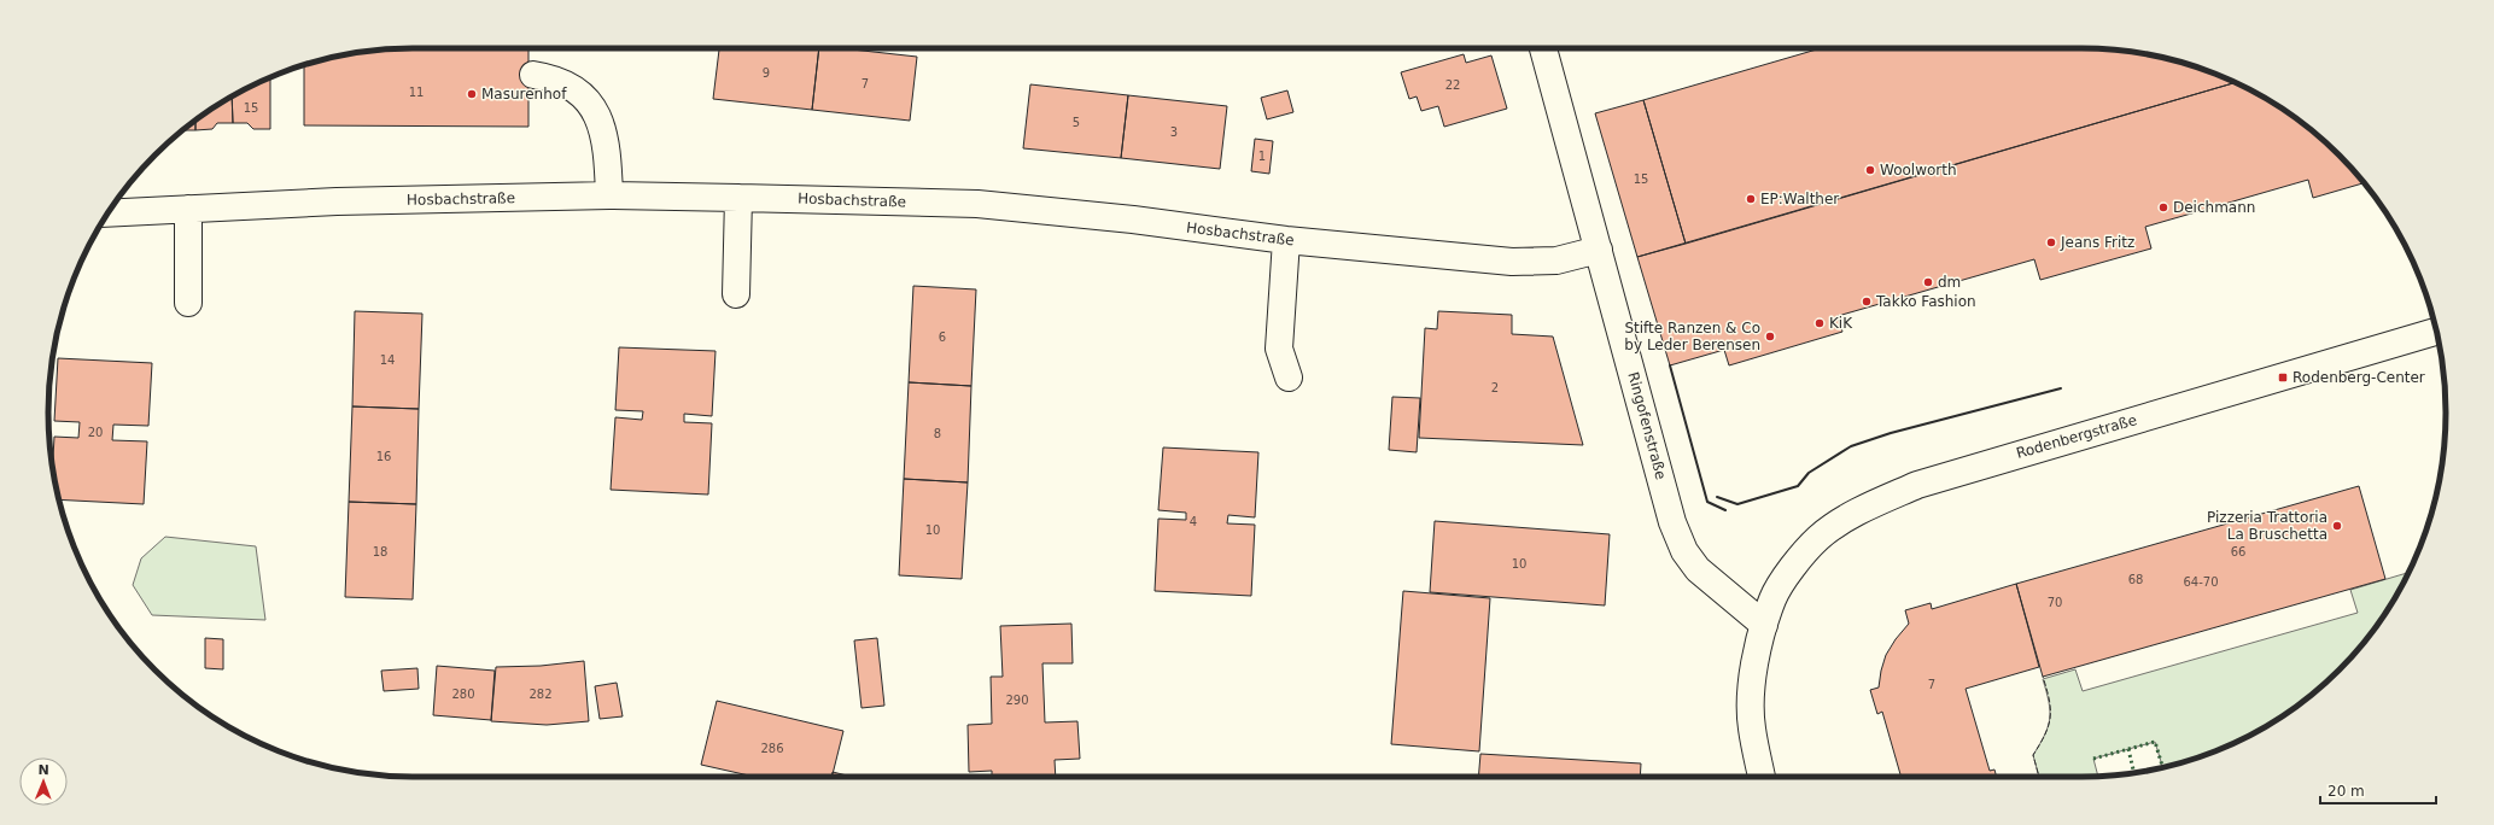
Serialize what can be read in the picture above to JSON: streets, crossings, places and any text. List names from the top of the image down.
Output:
{
  "streets": {
    "street": ["Hosbachstraße", "Ringofenstraße", "Rodenbergstraße"]
  },
  "crossings": [
    ["Hosbachstraße", "Ringofenstraße"],
    ["Ringofenstraße", "Rodenbergstraße"]
  ],
  "places": {
    "other": [
      "Masurenhof",
      "Woolworth",
      "EP:Walther",
      "Deichmann",
      "Jeans Fritz",
      "dm",
      "Takko Fashion",
      "KiK",
      "Stifte Ranzen & Co by Leder Berensen",
      "Pizzeria Trattoria La Bruschetta"
    ],
    "transit": ["Rodenberg-Center"]
  },
  "house_numbers": [
    "9",
    "7",
    "22",
    "11",
    "15",
    "5",
    "3",
    "1",
    "15",
    "6",
    "14",
    "2",
    "20",
    "8",
    "16",
    "4",
    "10",
    "18",
    "66",
    "10",
    "68",
    "64-70",
    "70",
    "7",
    "280",
    "282",
    "290",
    "286"
  ],
  "scale_bar": "20 m",
  "north": "top"
}
